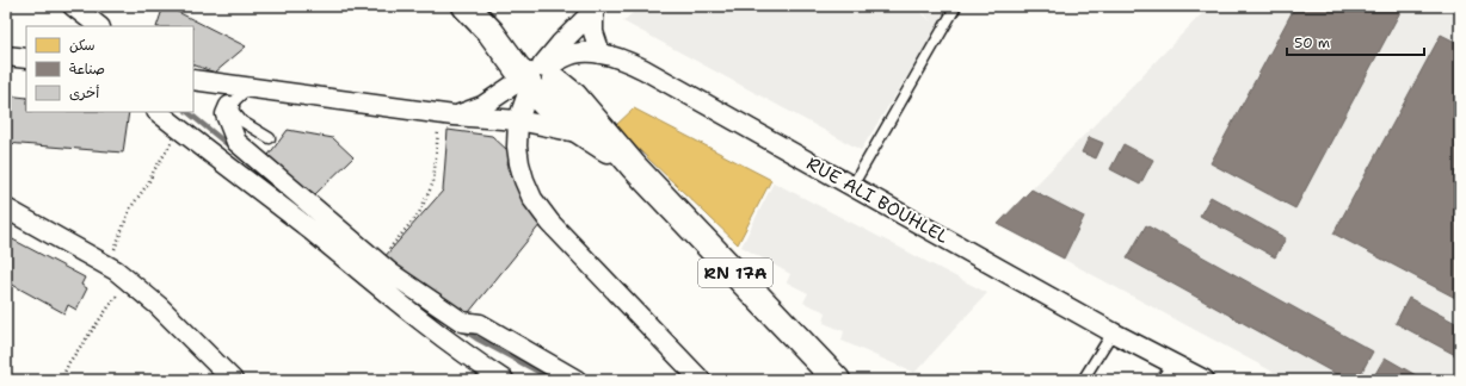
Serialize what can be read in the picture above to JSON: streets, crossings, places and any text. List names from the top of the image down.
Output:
{
  "streets": {
    "main road": ["RN 17A"],
    "street": ["RUE ALI BOUHLEL"]
  },
  "legend": ["سكن", "صناعة", "أخرى"],
  "scale_bar": "50 m"
}
